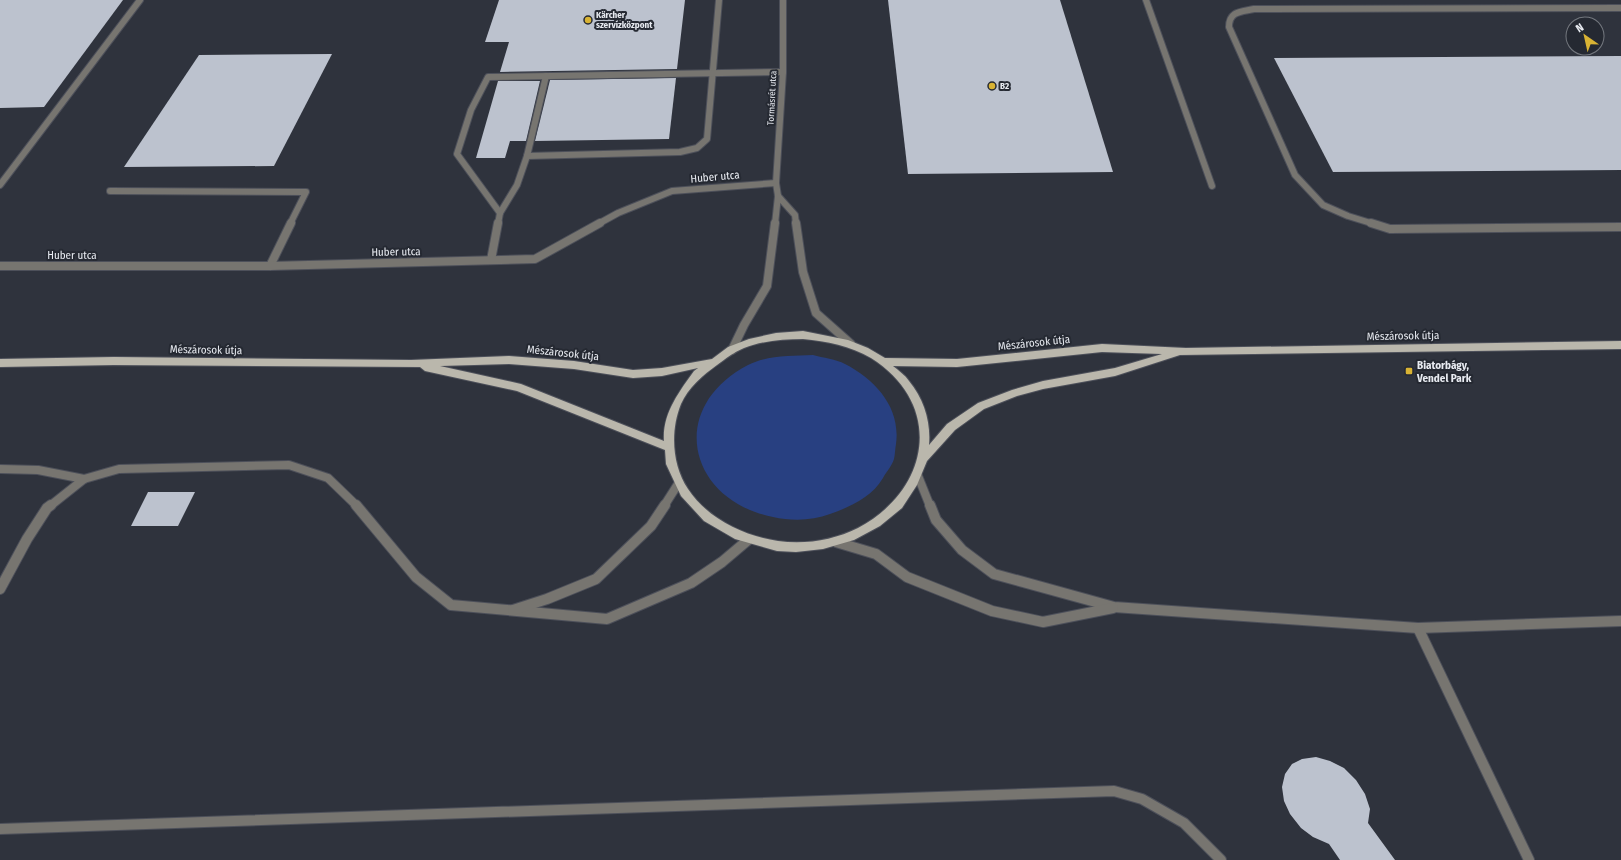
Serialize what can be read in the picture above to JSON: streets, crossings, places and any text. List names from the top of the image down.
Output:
{
  "streets": {
    "main road": ["Mészárosok útja"],
    "street": ["Tormásrét utca", "Huber utca"]
  },
  "crossings": [
    ["Tormásrét utca", "Huber utca"],
    ["Tormásrét utca", "Mészárosok útja"]
  ],
  "places": {
    "other": ["Kärcher szervízközpont", "B2"],
    "transit": ["Biatorbágy, Vendel Park"]
  },
  "north": "top left"
}
